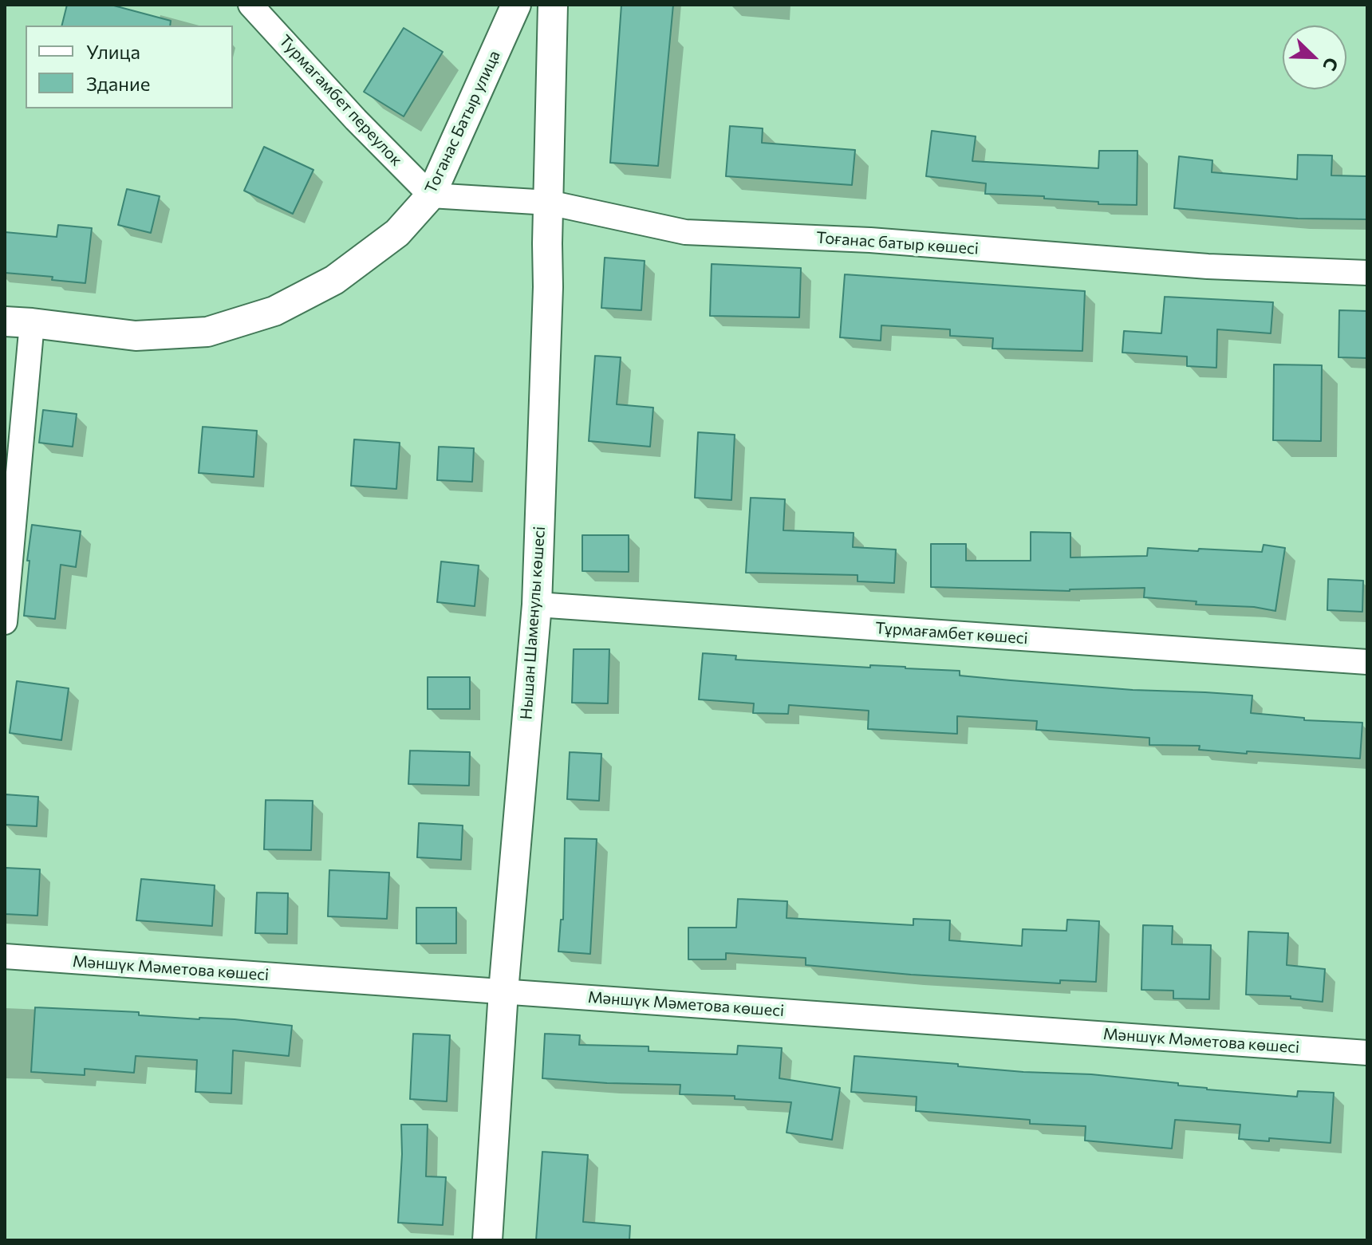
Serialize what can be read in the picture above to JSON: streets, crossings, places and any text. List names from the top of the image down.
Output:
{
  "streets": {
    "street": [
      "Турмагамбет переулок",
      "Тоганас Батыр улица",
      "Тоғанас батыр көшесі",
      "Нышан Шаменулы көшесі",
      "Тұрмағамбет көшесі",
      "Мәншүк Мәметова көшесі"
    ]
  },
  "crossings": [
    ["Турмагамбет переулок", "Тоганас Батыр улица"],
    ["Турмагамбет переулок", "Тоғанас батыр көшесі"],
    ["Тоганас Батыр улица", "Тоғанас батыр көшесі"],
    ["Тоғанас батыр көшесі", "Нышан Шаменулы көшесі"],
    ["Нышан Шаменулы көшесі", "Тұрмағамбет көшесі"],
    ["Нышан Шаменулы көшесі", "Мәншүк Мәметова көшесі"]
  ],
  "legend": ["Улица", "Здание"],
  "north": "bottom right"
}
